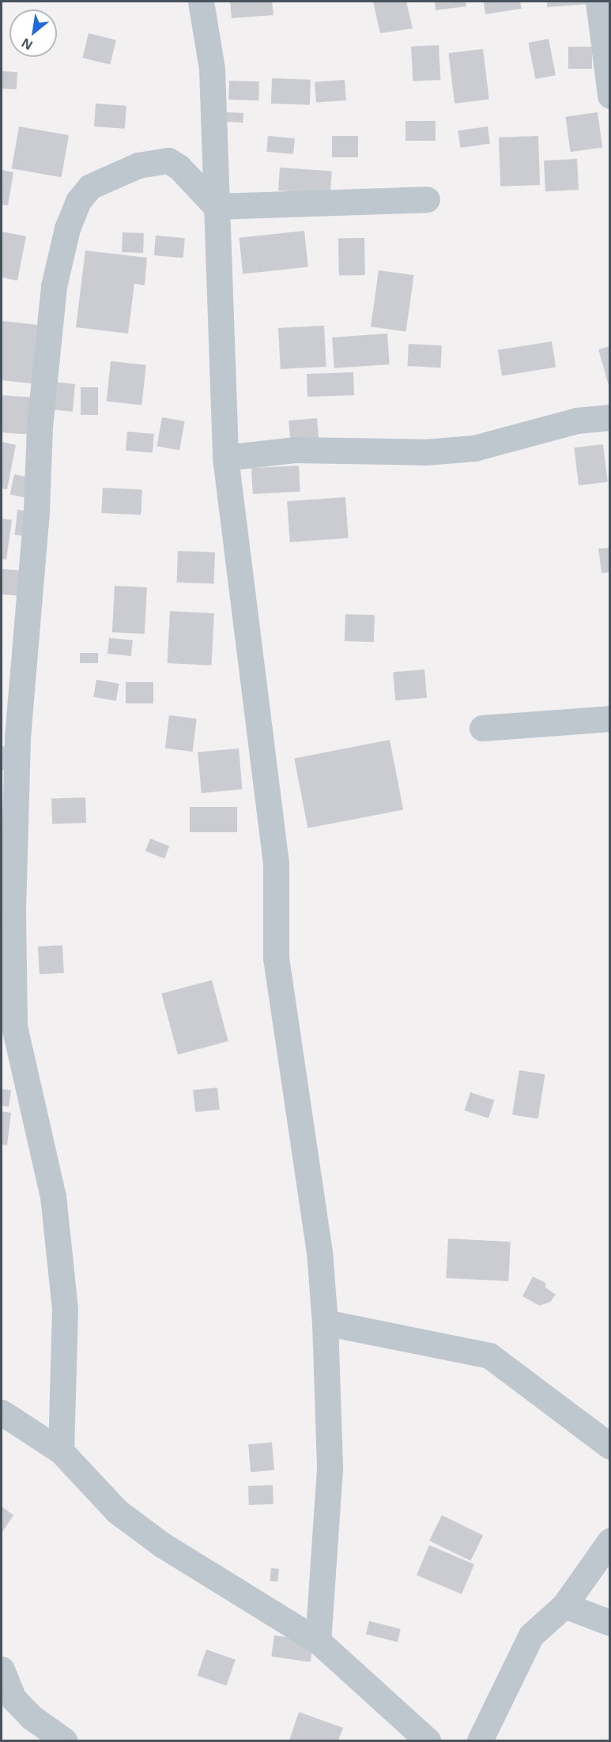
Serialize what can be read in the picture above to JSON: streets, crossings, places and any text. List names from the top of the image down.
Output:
{
  "north": "bottom left"
}
